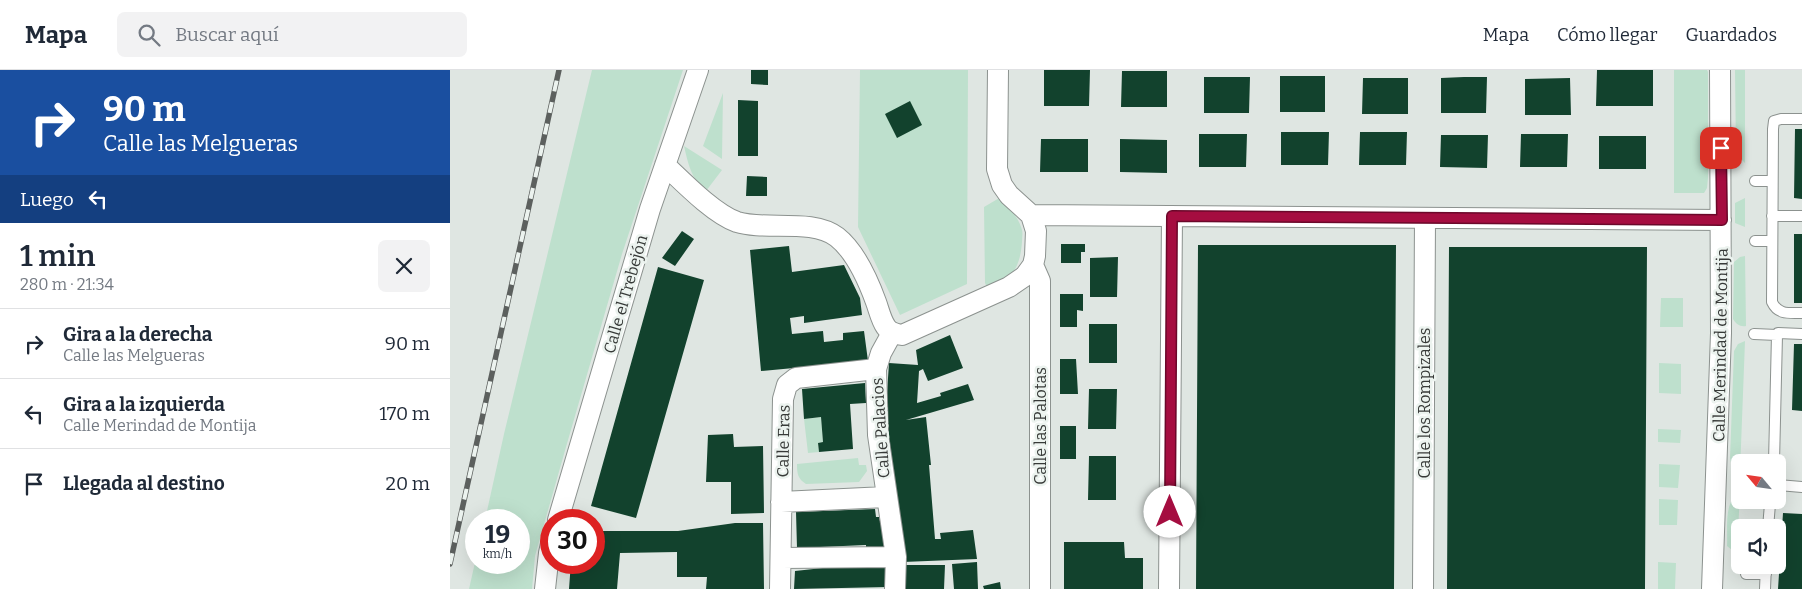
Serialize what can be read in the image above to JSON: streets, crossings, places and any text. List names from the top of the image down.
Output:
{
  "streets": {
    "street": [
      "Calle el Trebejón",
      "Calle Merindad de Montija",
      "Calle los Rompizales",
      "Calle las Palotas",
      "Calle Palacios",
      "Calle Eras"
    ]
  },
  "crossings": [
    ["Calle Palacios", "Calle Eras"]
  ],
  "north": "top left",
  "page": {
    "header": "Mapa",
    "search": "Buscar aquí",
    "nav": ["Mapa", "Cómo llegar", "Guardados"],
    "turn": ["90 m", "Calle las Melgueras"],
    "then": "Luego",
    "heading": ["1 min", "280 m · 21:34"],
    "list": [
      {
        "name": "Gira a la derecha",
        "note": "Calle las Melgueras",
        "value": "90 m"
      },
      {
        "name": "Gira a la izquierda",
        "note": "Calle Merindad de Montija",
        "value": "170 m"
      },
      {
        "name": "Llegada al destino",
        "value": "20 m"
      }
    ],
    "speed": "19 km/h",
    "limit": "30"
  }
}
